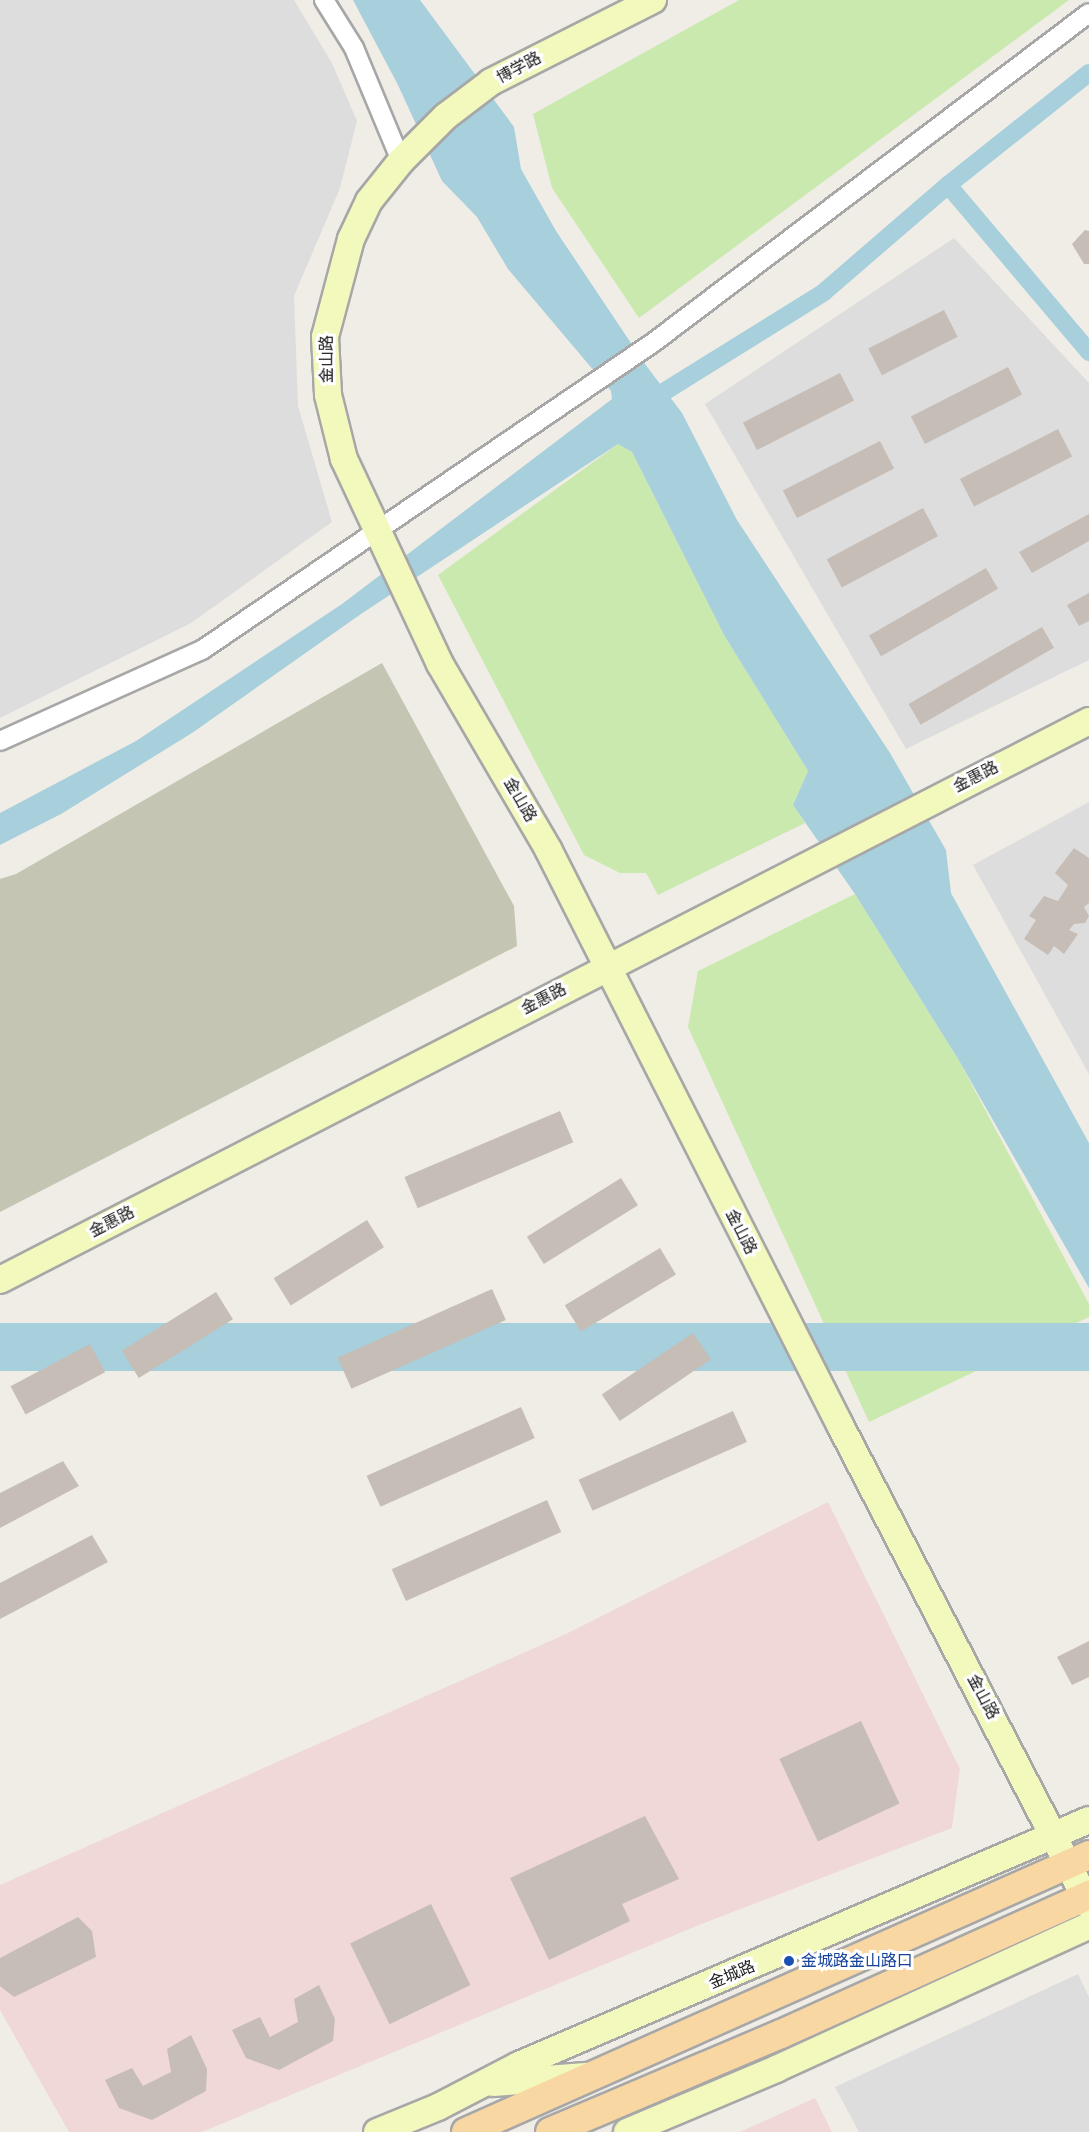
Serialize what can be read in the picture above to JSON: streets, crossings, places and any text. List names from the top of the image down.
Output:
{
  "streets": {
    "main road": [
      "博学路",
      "金山路",
      "金惠路",
      "金城路"
    ]
  },
  "crossings": [
    ["博学路", "金山路"],
    ["金山路", "金惠路"],
    ["金山路", "金城路"]
  ],
  "places": ["金城路金山路口"]
}
